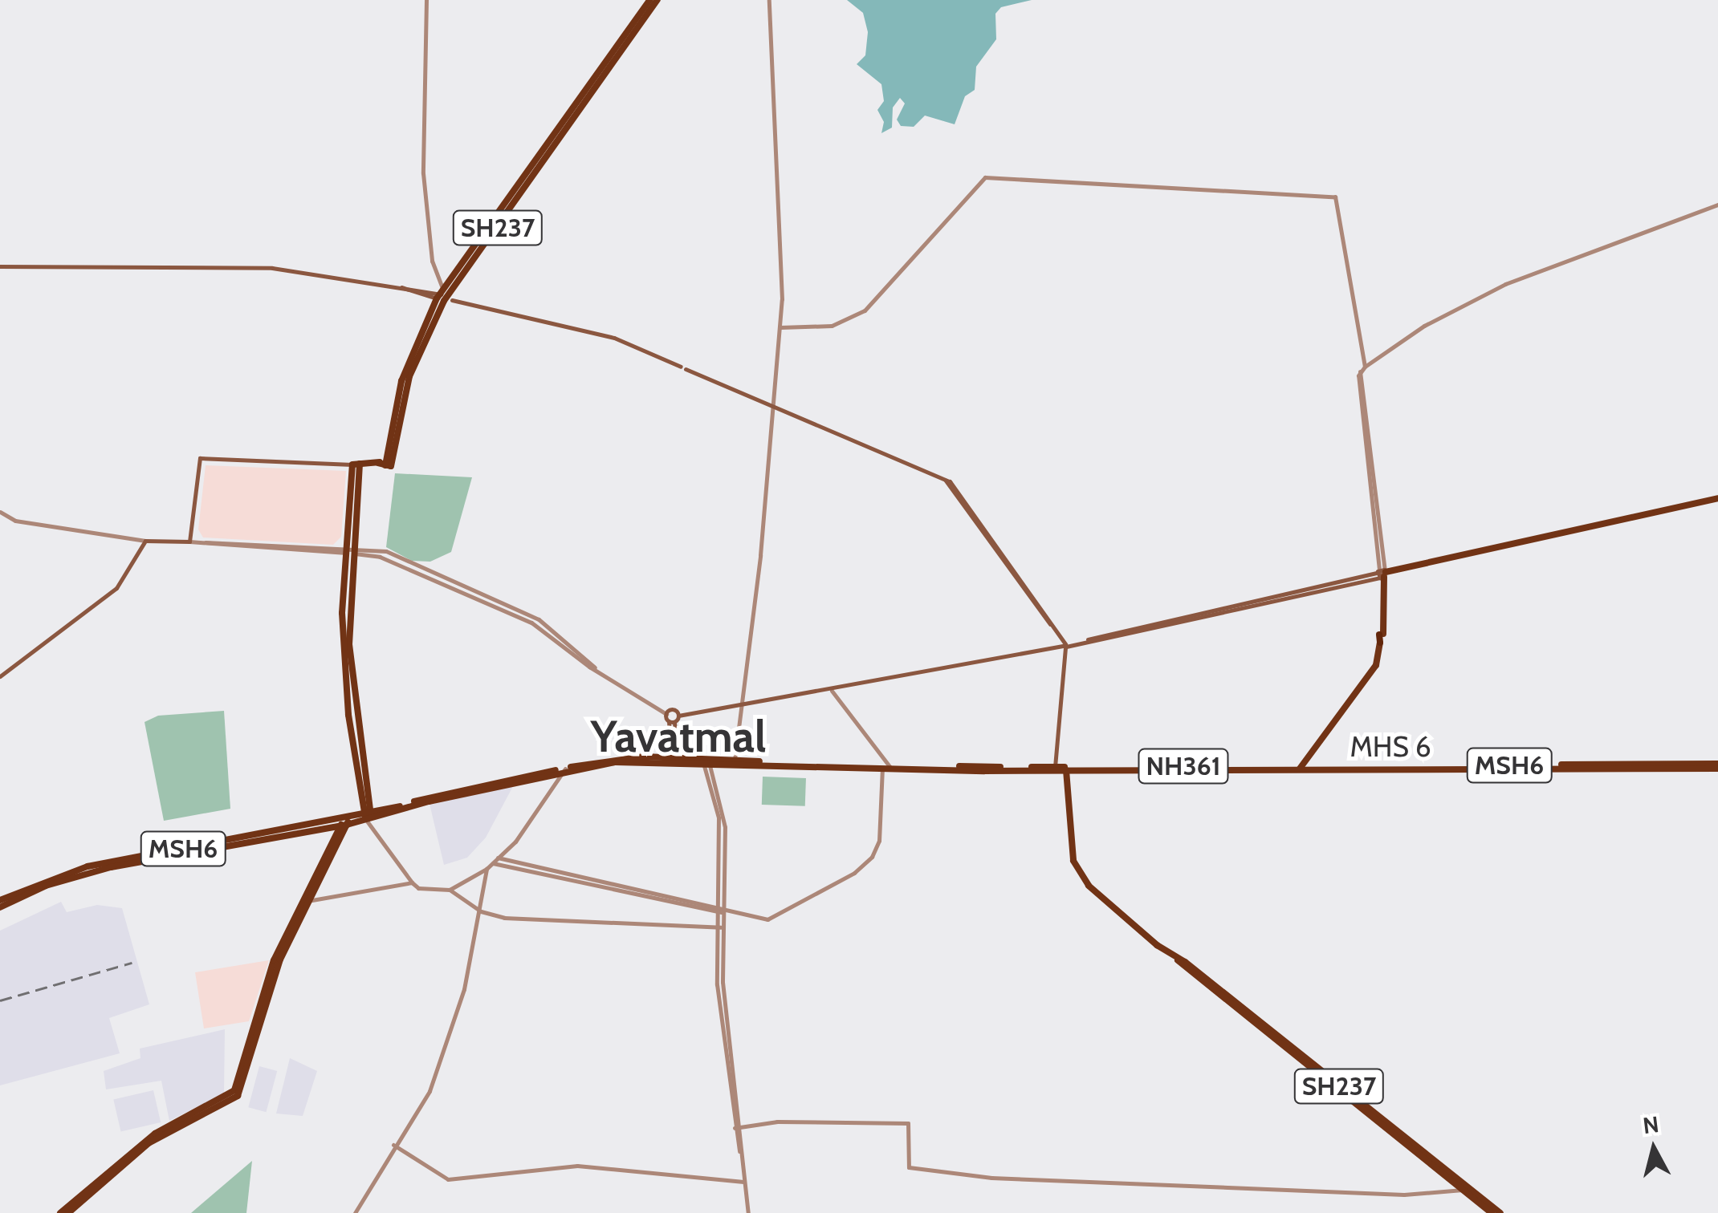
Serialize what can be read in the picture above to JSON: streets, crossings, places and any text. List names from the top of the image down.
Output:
{
  "streets": {
    "main road": ["SH237", "MSH6", "NH361"]
  },
  "crossings": [
    ["SH237", "NH361"],
    ["MSH6", "NH361"]
  ],
  "districts": ["Yavatmal"],
  "north": "top"
}
